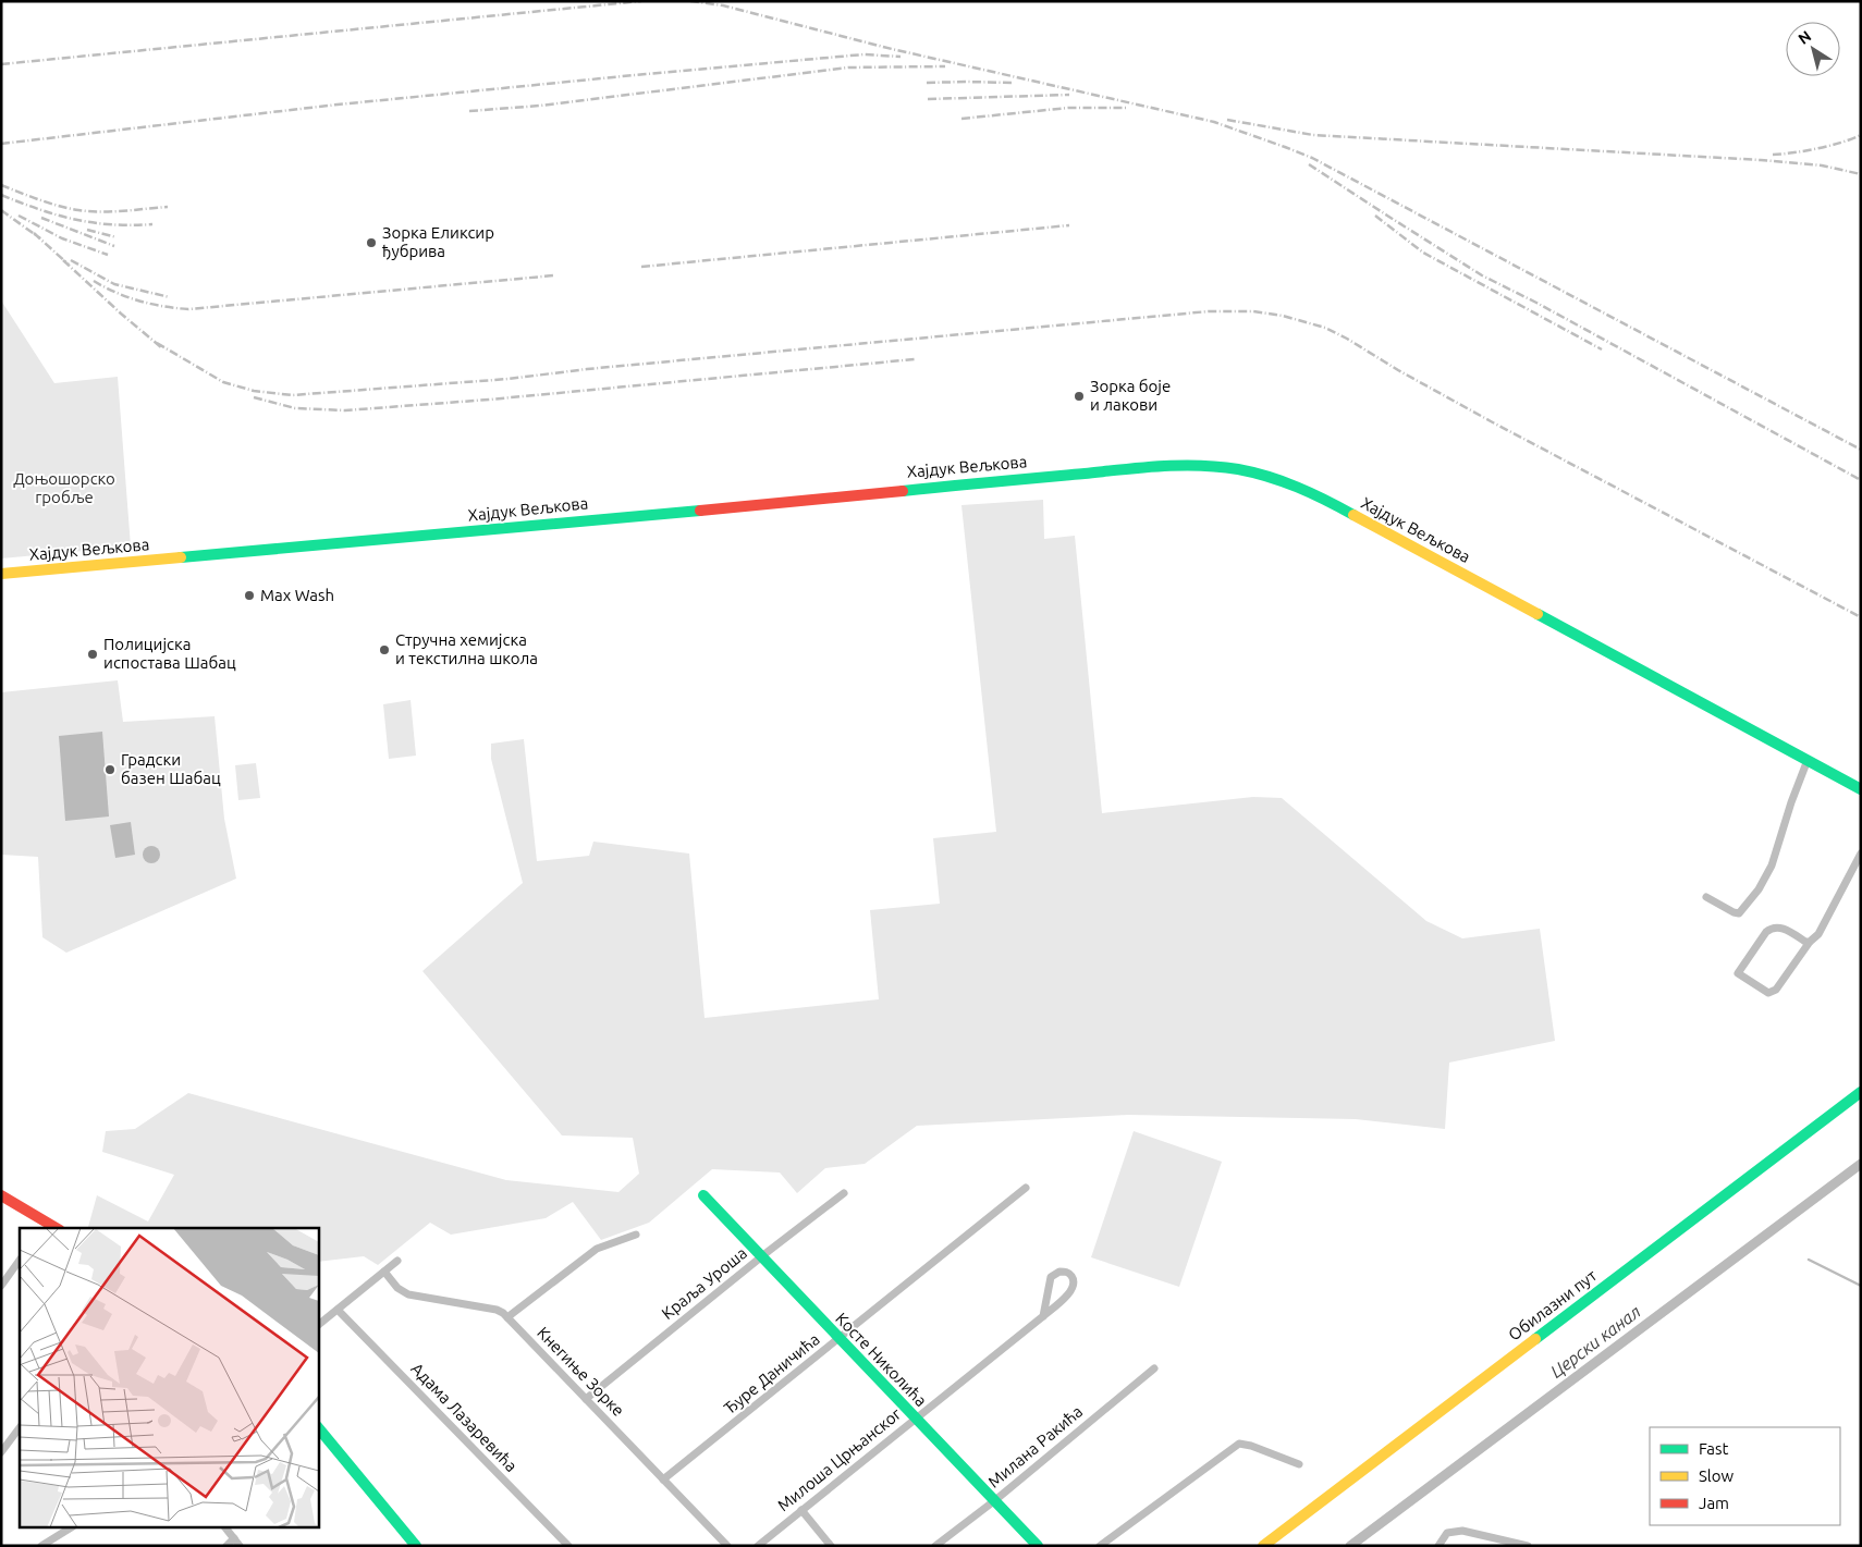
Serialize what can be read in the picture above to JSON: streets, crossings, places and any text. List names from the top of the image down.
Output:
{
  "streets": {
    "main road": ["Хајдук Вељкова", "Обилазни пут", "Косте Николића"],
    "street": [
      "Краља Уроша",
      "Кнегиње Зорке",
      "Ђуре Даничића",
      "Адама Лазаревића",
      "Милана Ракића",
      "Милоша Црњанског"
    ]
  },
  "crossings": [
    ["Краља Уроша", "Косте Николића"],
    ["Краља Уроша", "Кнегиње Зорке"],
    ["Косте Николића", "Ђуре Даничића"],
    ["Косте Николића", "Милана Ракића"],
    ["Косте Николића", "Милоша Црњанског"],
    ["Кнегиње Зорке", "Ђуре Даничића"]
  ],
  "water": ["Церски канал"],
  "parks": ["Доњошорско гробље"],
  "places": [
    "Зорка Еликсир ђубрива",
    "Зорка боје и лакови",
    "Max Wash",
    "Стручна хемијска и текстилна школа",
    "Полицијска испостава Шабац",
    "Градски базен Шабац"
  ],
  "legend": ["Fast", "Slow", "Jam"],
  "north": "top left"
}
